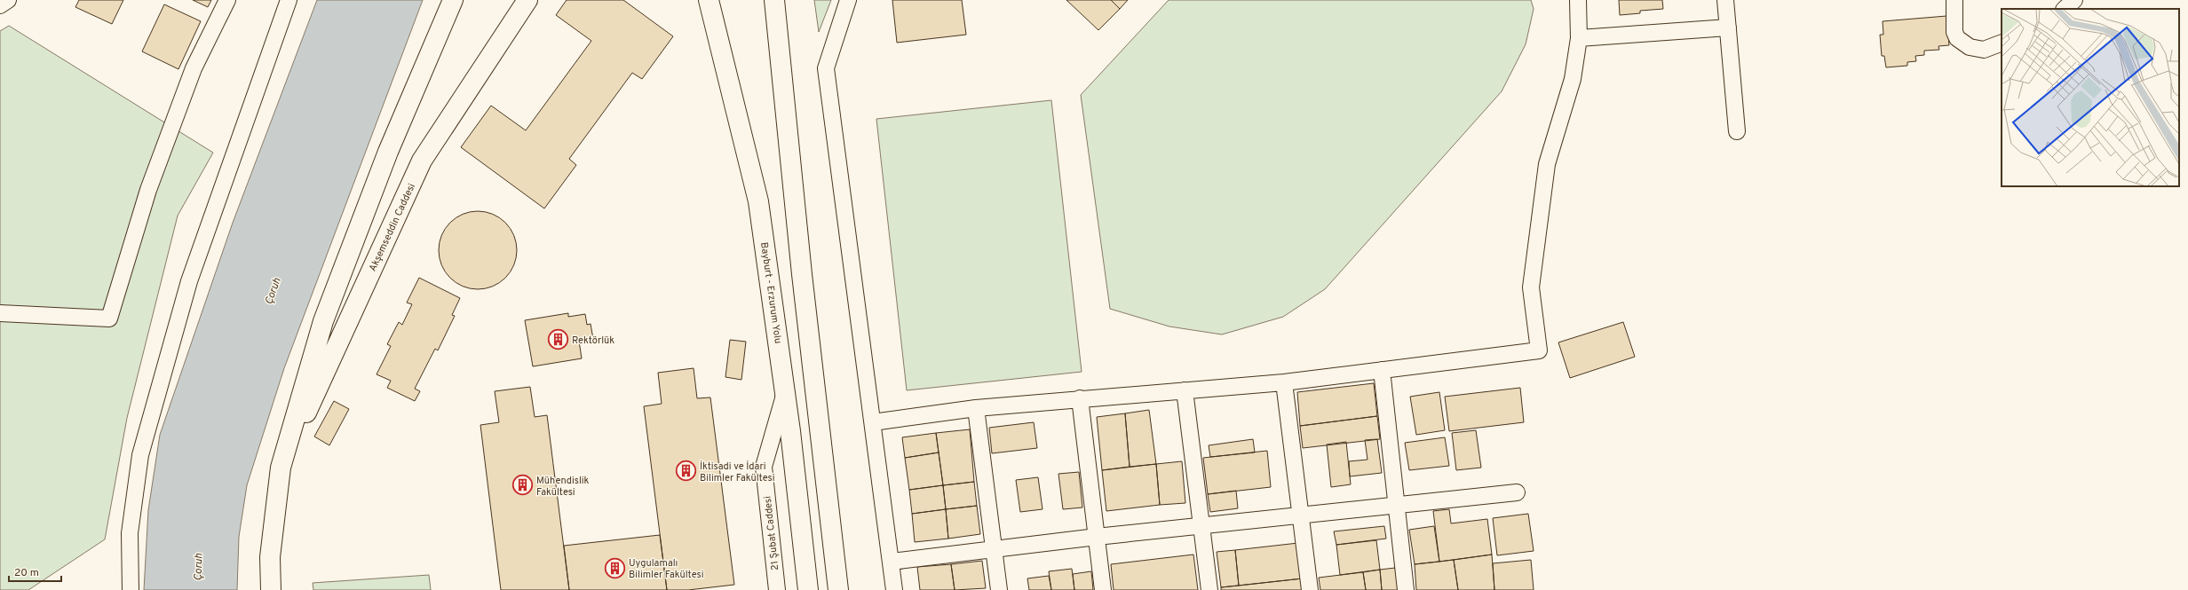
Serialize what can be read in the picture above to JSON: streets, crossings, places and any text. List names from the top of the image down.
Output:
{
  "streets": {
    "main road": ["Akşemseddin Caddesi", "Bayburt - Erzurum Yolu"],
    "street": ["21 Şubat Caddesi"]
  },
  "crossings": [
    ["Bayburt - Erzurum Yolu", "21 Şubat Caddesi"]
  ],
  "water": ["Çoruh"],
  "places": {
    "building": [
      "Rektörlük",
      "İktisadi ve İdari Bilimler Fakültesi",
      "Mühendislik Fakültesi",
      "Uygulamalı Bilimler Fakültesi"
    ]
  },
  "scale_bar": "20 m"
}
